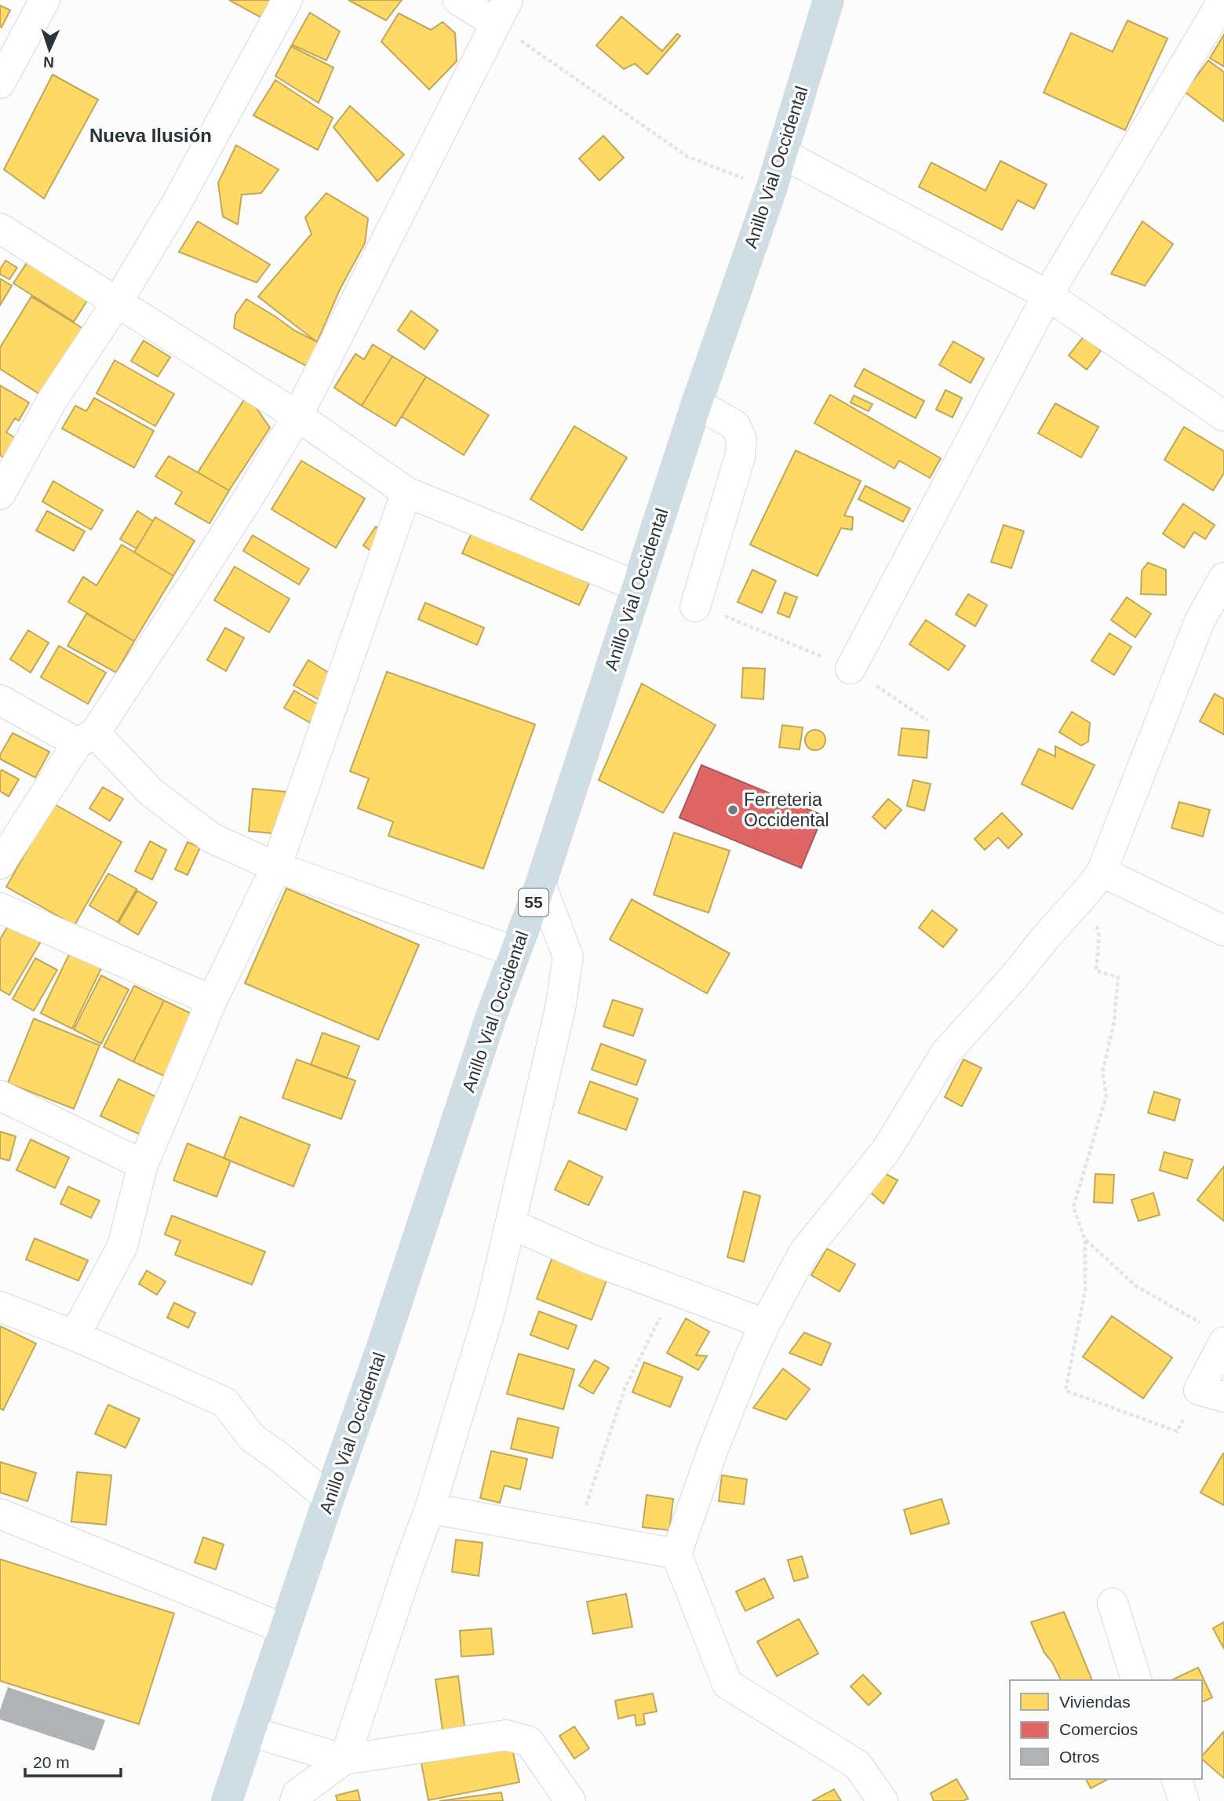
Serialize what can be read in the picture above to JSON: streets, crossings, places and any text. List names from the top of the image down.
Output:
{
  "streets": {
    "highway": ["Anillo Vial Occidental", "55"]
  },
  "districts": ["Nueva Ilusión"],
  "places": ["Ferreteria Occidental"],
  "legend": ["Viviendas", "Comercios", "Otros"],
  "scale_bar": "20 m",
  "north": "bottom"
}
